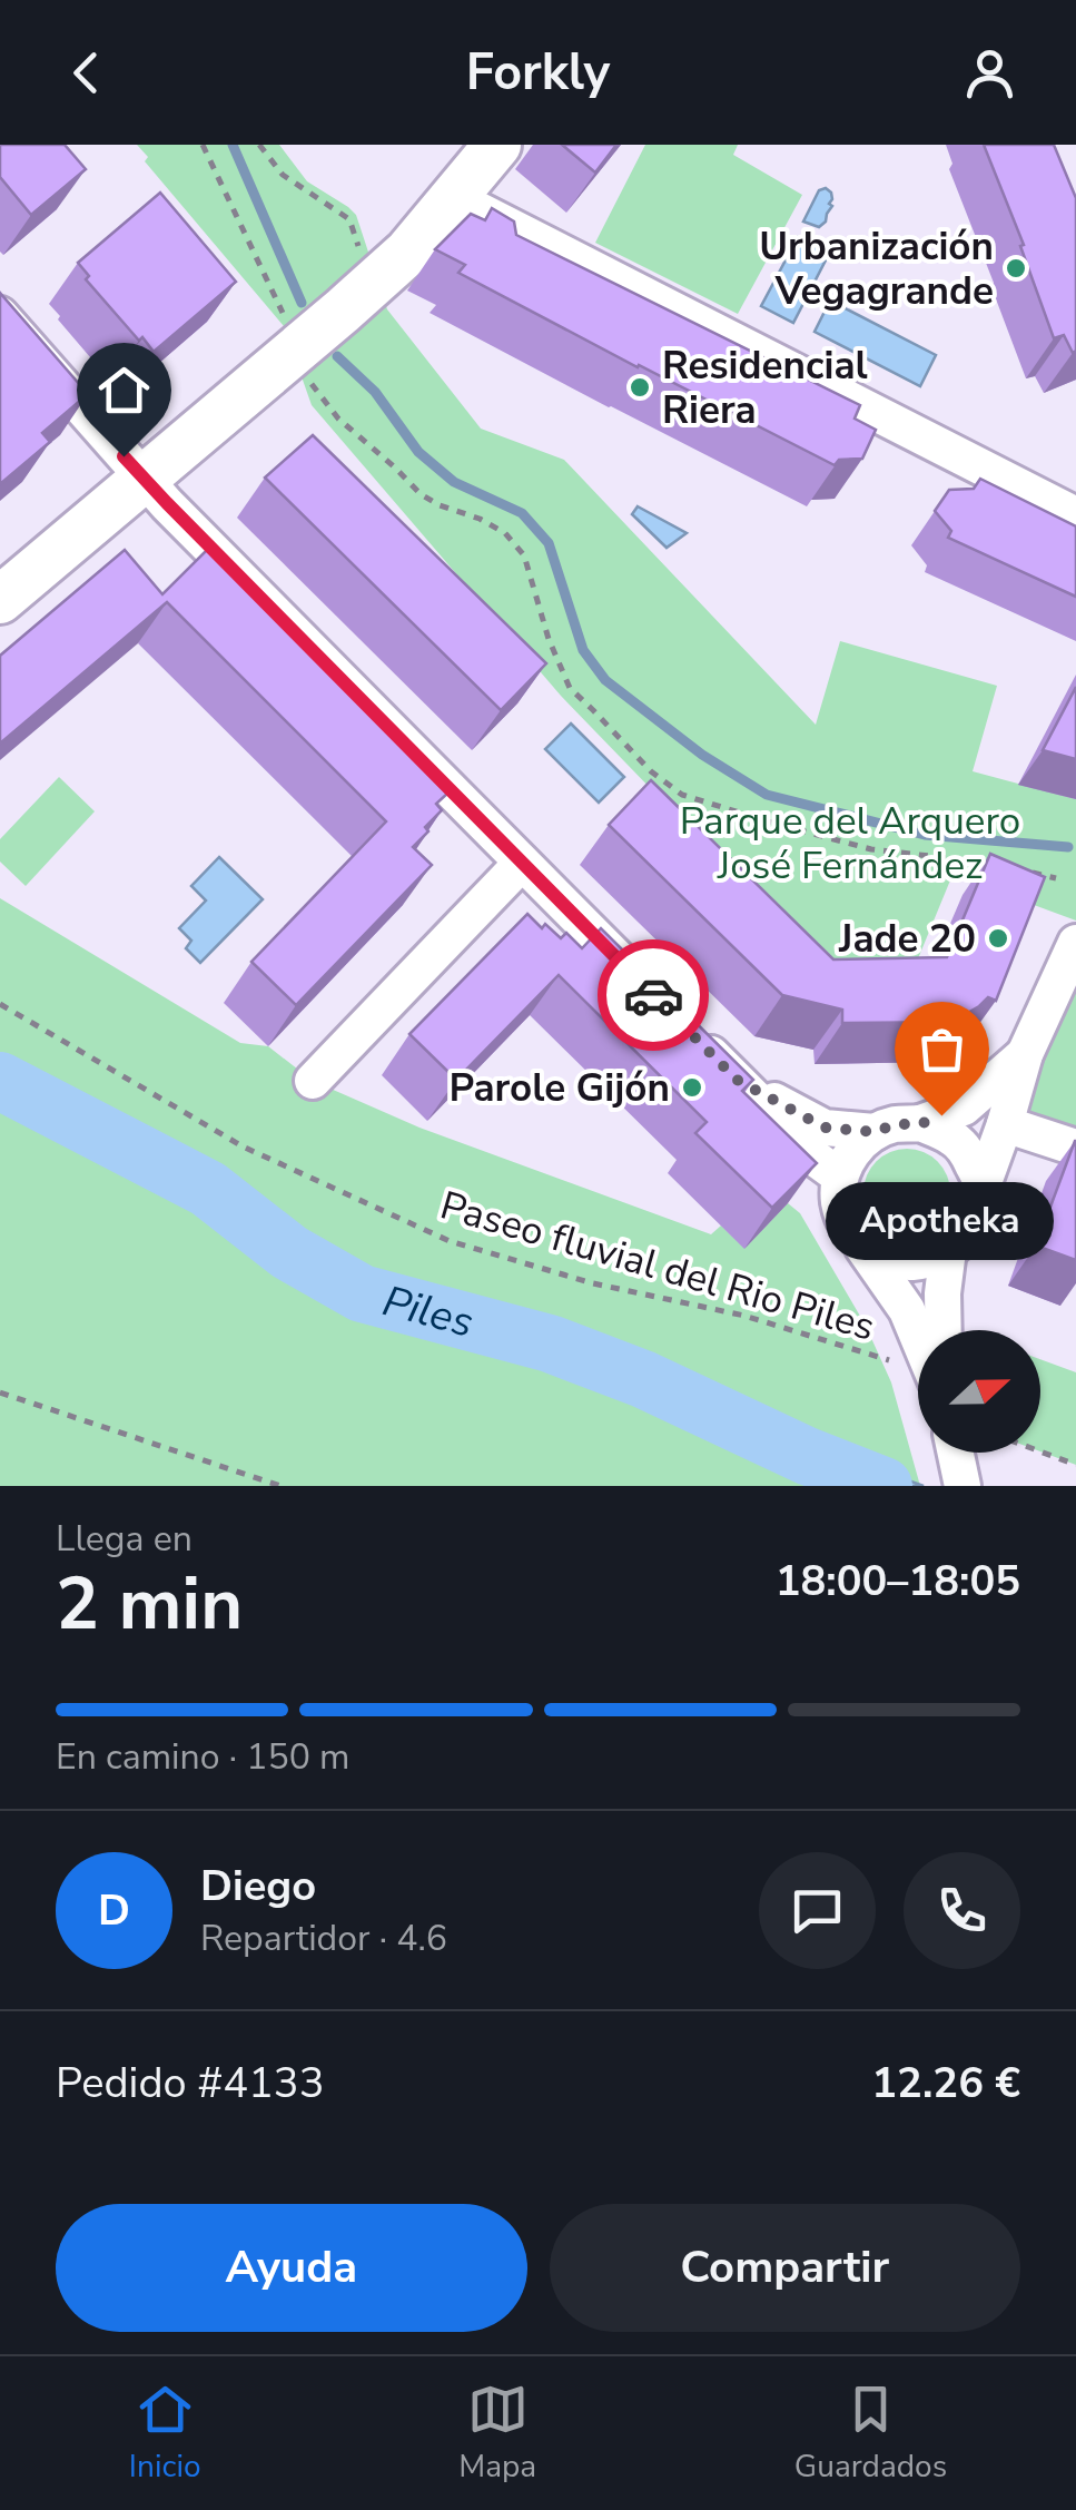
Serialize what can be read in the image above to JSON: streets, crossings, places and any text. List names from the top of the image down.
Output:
{
  "streets": {
    "path": ["Paseo fluvial del Rio Piles"]
  },
  "water": ["Piles"],
  "parks": ["Parque del Arquero José Fernández"],
  "places": [
    "Urbanización Vegagrande",
    "Residencial Riera",
    "Jade 20",
    "Parole Gijón",
    "Apotheka"
  ],
  "north": "right",
  "page": {
    "header": "Forkly",
    "bubble": "Apotheka",
    "heading": ["2 min", "Llega en", "18:00–18:05"],
    "panel": [
      "Diego",
      "Repartidor · 4.6",
      "Pedido #4133",
      "12.26 €"
    ],
    "bar": "En camino · 150 m",
    "round": "D",
    "buttons": ["Ayuda", "Compartir"],
    "tabs": ["Inicio", "Mapa", "Guardados"]
  }
}
